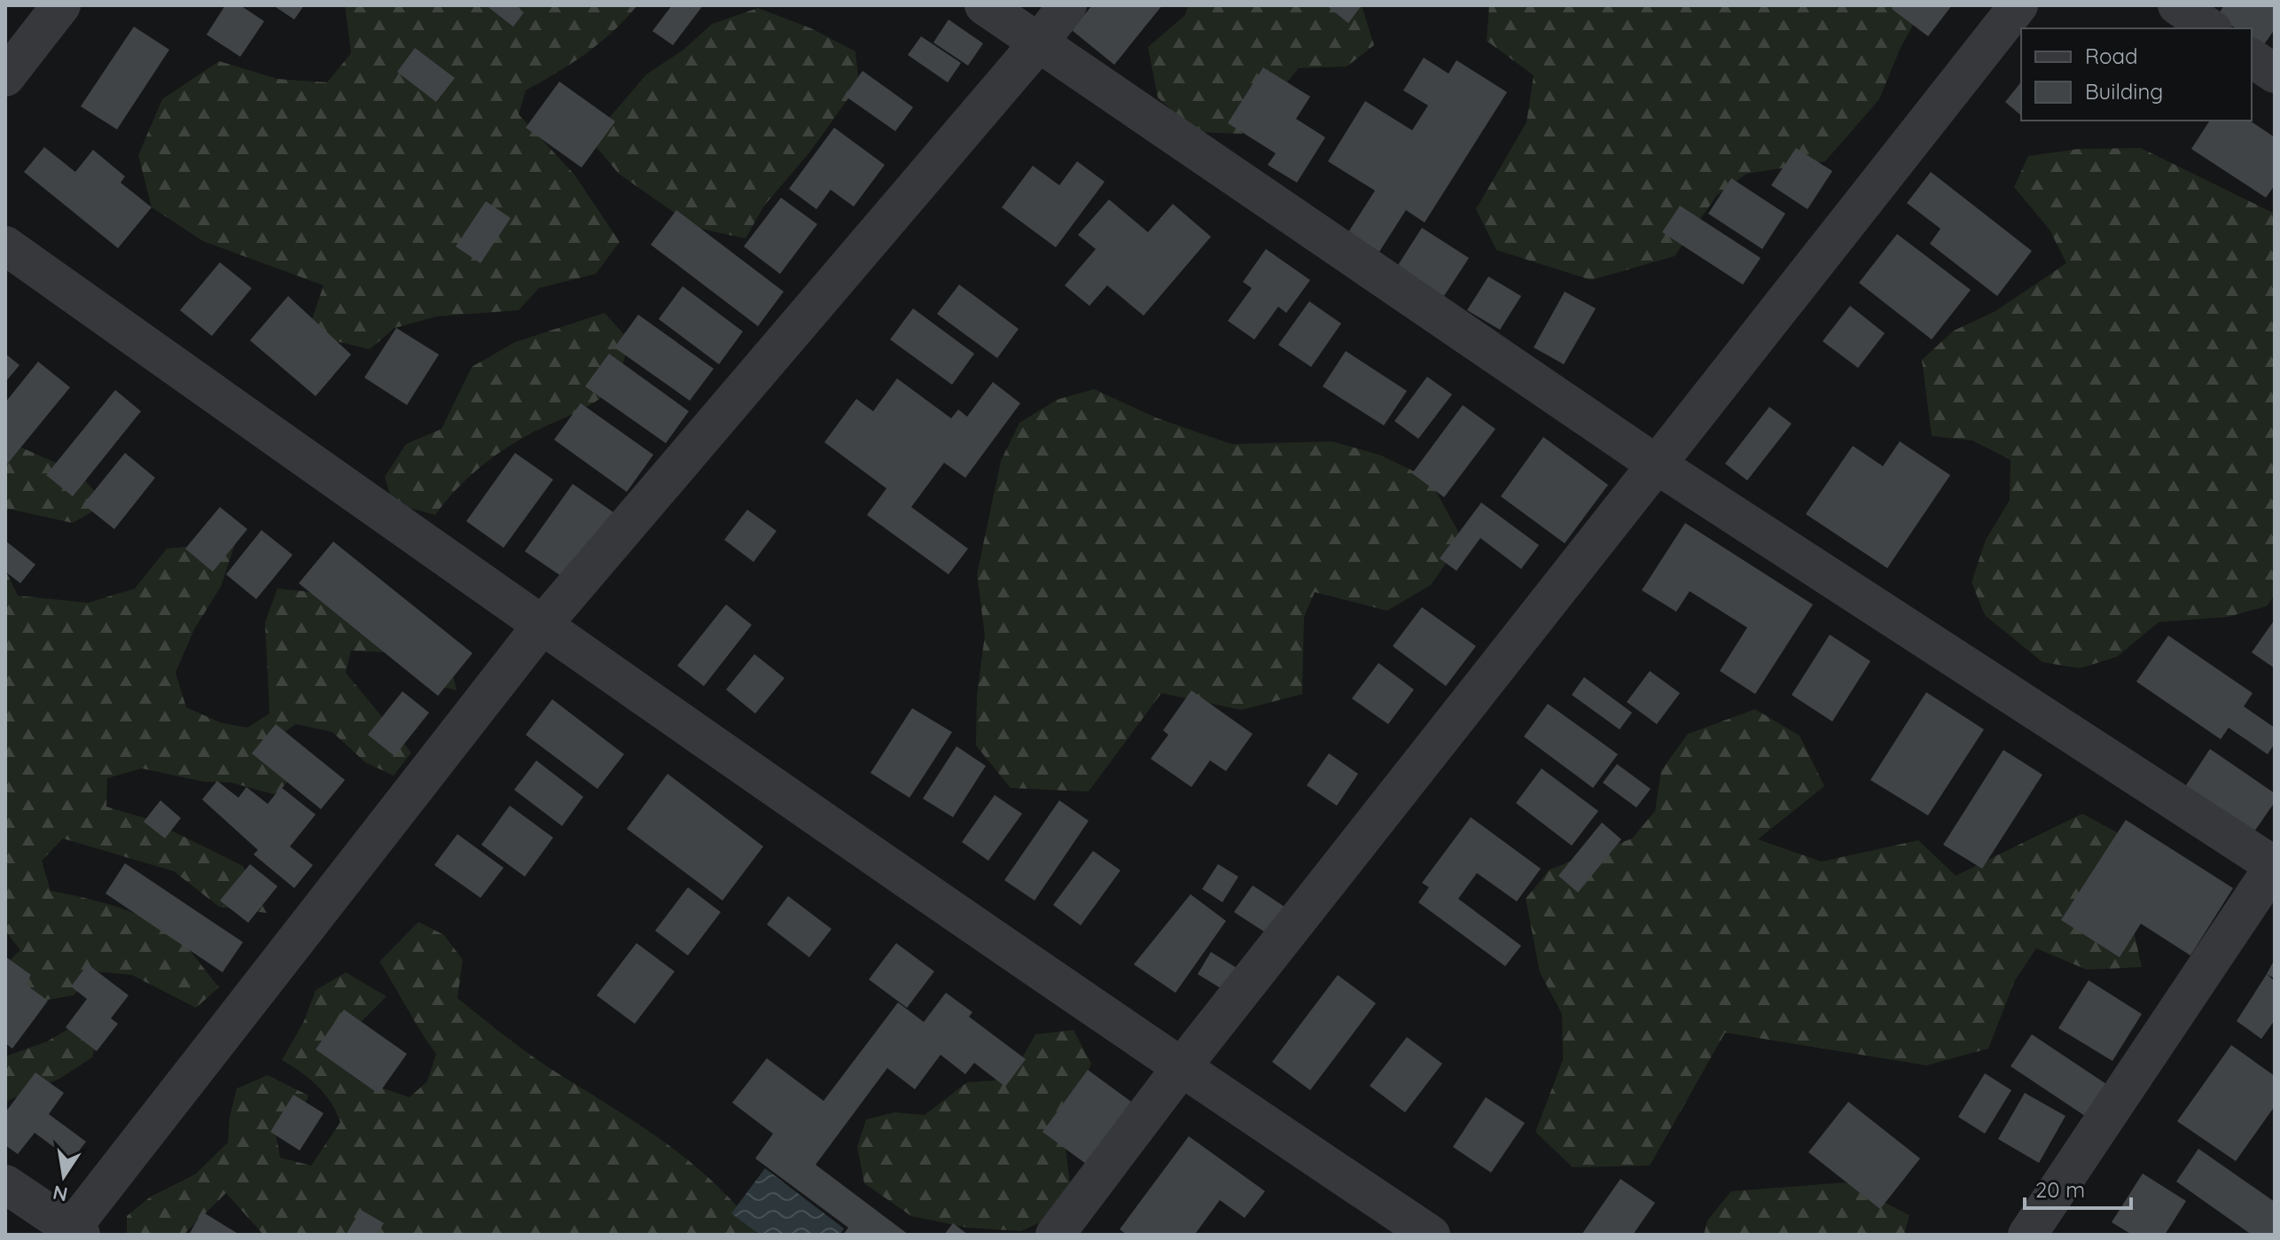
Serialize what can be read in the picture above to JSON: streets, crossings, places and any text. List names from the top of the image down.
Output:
{
  "legend": ["Road", "Building"],
  "scale_bar": "20 m",
  "north": "bottom"
}
